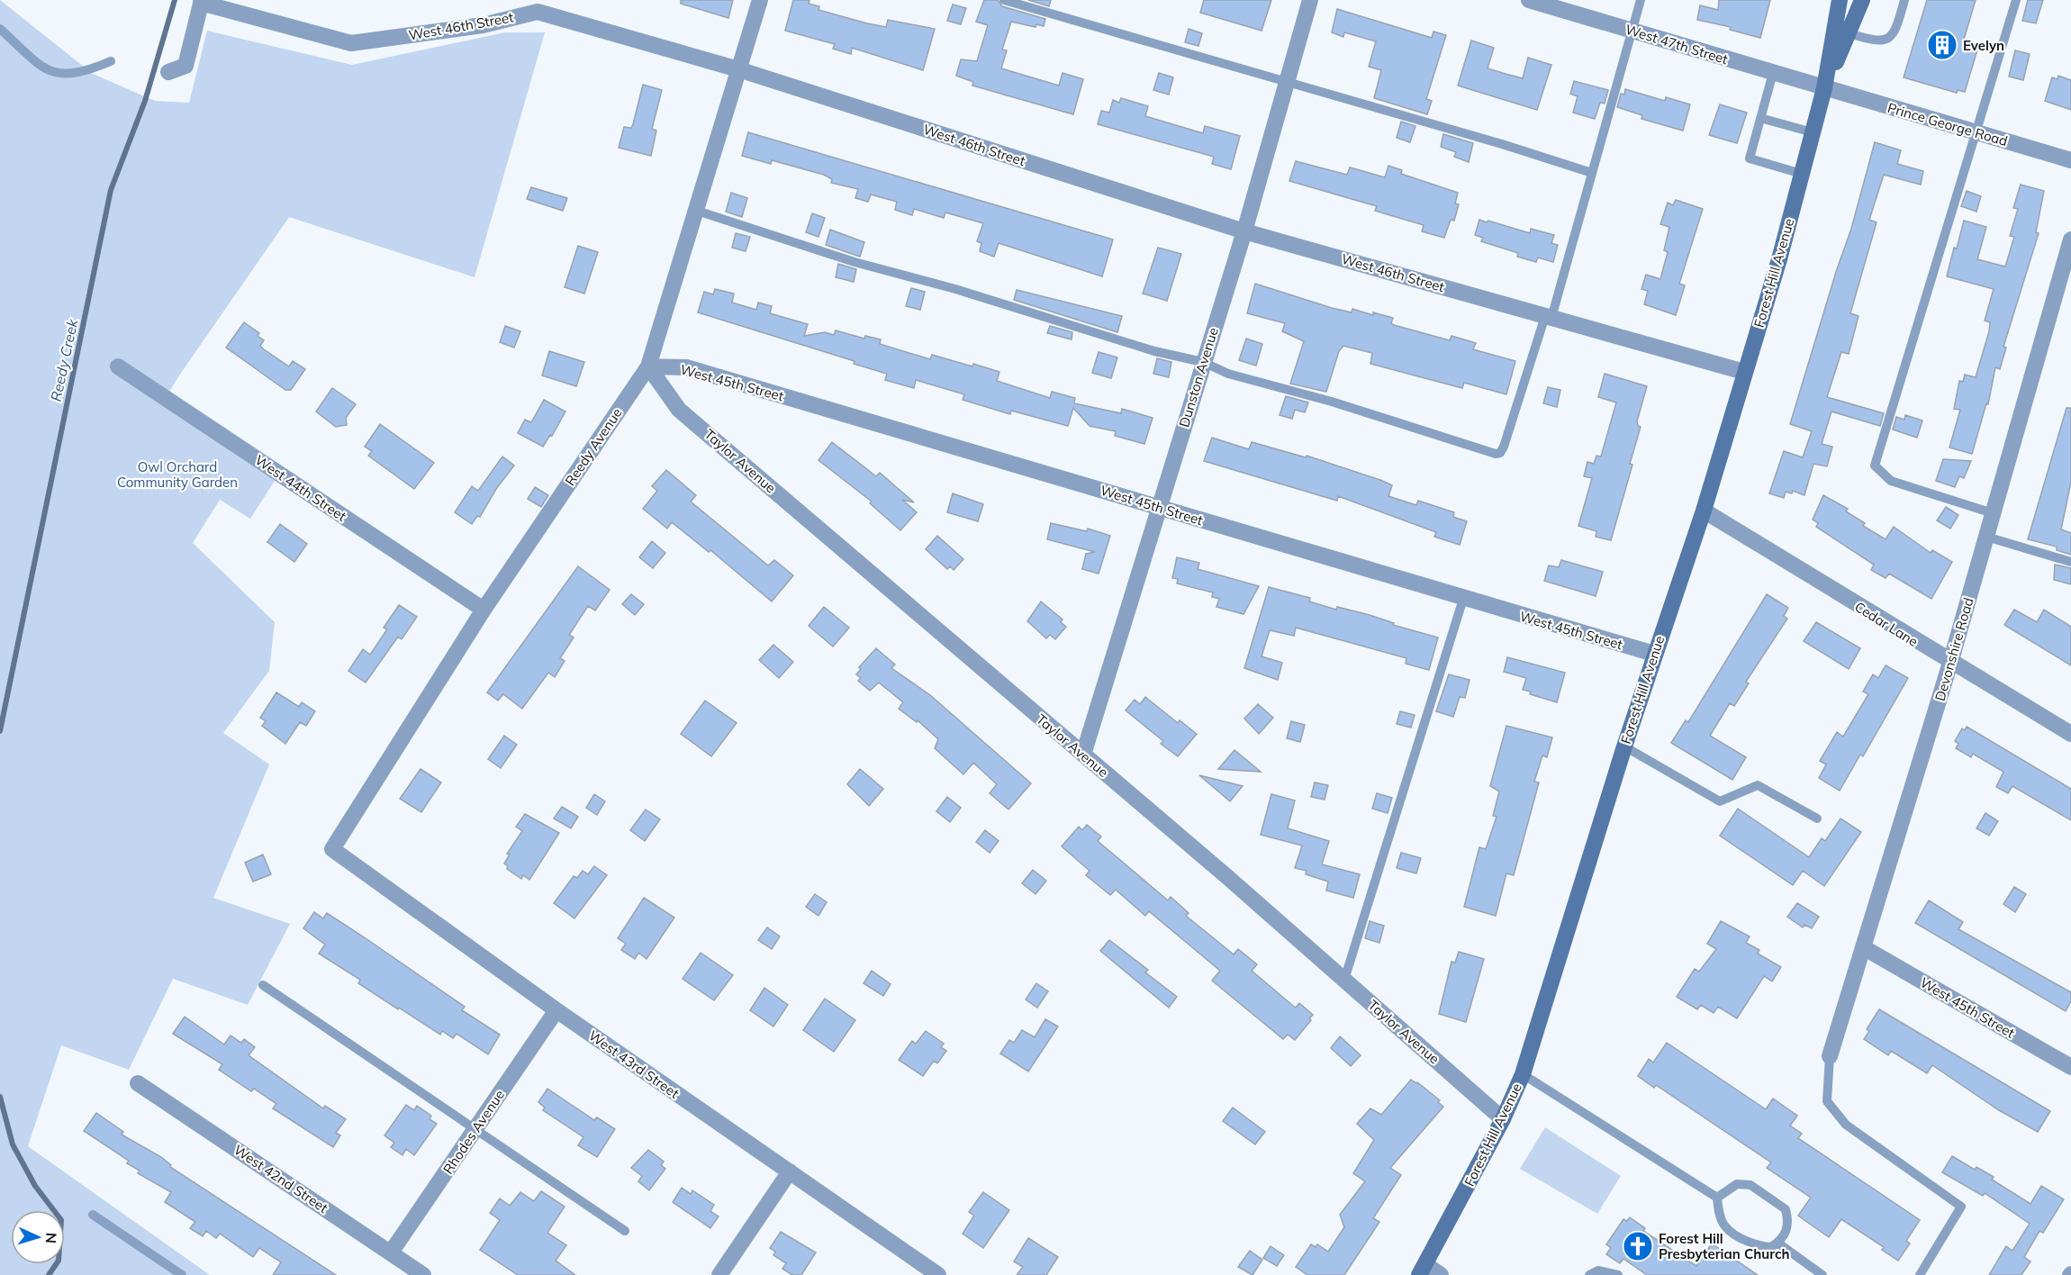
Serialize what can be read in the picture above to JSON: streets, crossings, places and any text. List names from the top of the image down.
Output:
{
  "streets": {
    "main road": ["Forest Hill Avenue"],
    "street": [
      "West 46th Street",
      "West 47th Street",
      "Prince George Road",
      "Dunston Avenue",
      "West 45th Street",
      "Reedy Avenue",
      "Taylor Avenue",
      "West 44th Street",
      "Cedar Lane",
      "Devonshire Road",
      "West 43rd Street",
      "Rhodes Avenue",
      "West 42nd Street"
    ]
  },
  "crossings": [
    ["West 46th Street", "Forest Hill Avenue"],
    ["West 46th Street", "Dunston Avenue"],
    ["West 46th Street", "Reedy Avenue"],
    ["West 47th Street", "Prince George Road"],
    ["West 47th Street", "Forest Hill Avenue"],
    ["Prince George Road", "Forest Hill Avenue"],
    ["Forest Hill Avenue", "West 45th Street"],
    ["Forest Hill Avenue", "Taylor Avenue"],
    ["Forest Hill Avenue", "Cedar Lane"],
    ["Dunston Avenue", "West 45th Street"],
    ["Dunston Avenue", "Taylor Avenue"],
    ["West 45th Street", "Reedy Avenue"],
    ["West 45th Street", "Taylor Avenue"],
    ["West 45th Street", "Devonshire Road"],
    ["Reedy Avenue", "Taylor Avenue"],
    ["Reedy Avenue", "West 44th Street"],
    ["Reedy Avenue", "West 43rd Street"],
    ["Cedar Lane", "Devonshire Road"],
    ["West 43rd Street", "Rhodes Avenue"],
    ["Rhodes Avenue", "West 42nd Street"]
  ],
  "water": ["Reedy Creek"],
  "parks": ["Owl Orchard Community Garden"],
  "places": {
    "building": ["Evelyn"],
    "church": ["Forest Hill Presbyterian Church"]
  },
  "north": "right"
}
